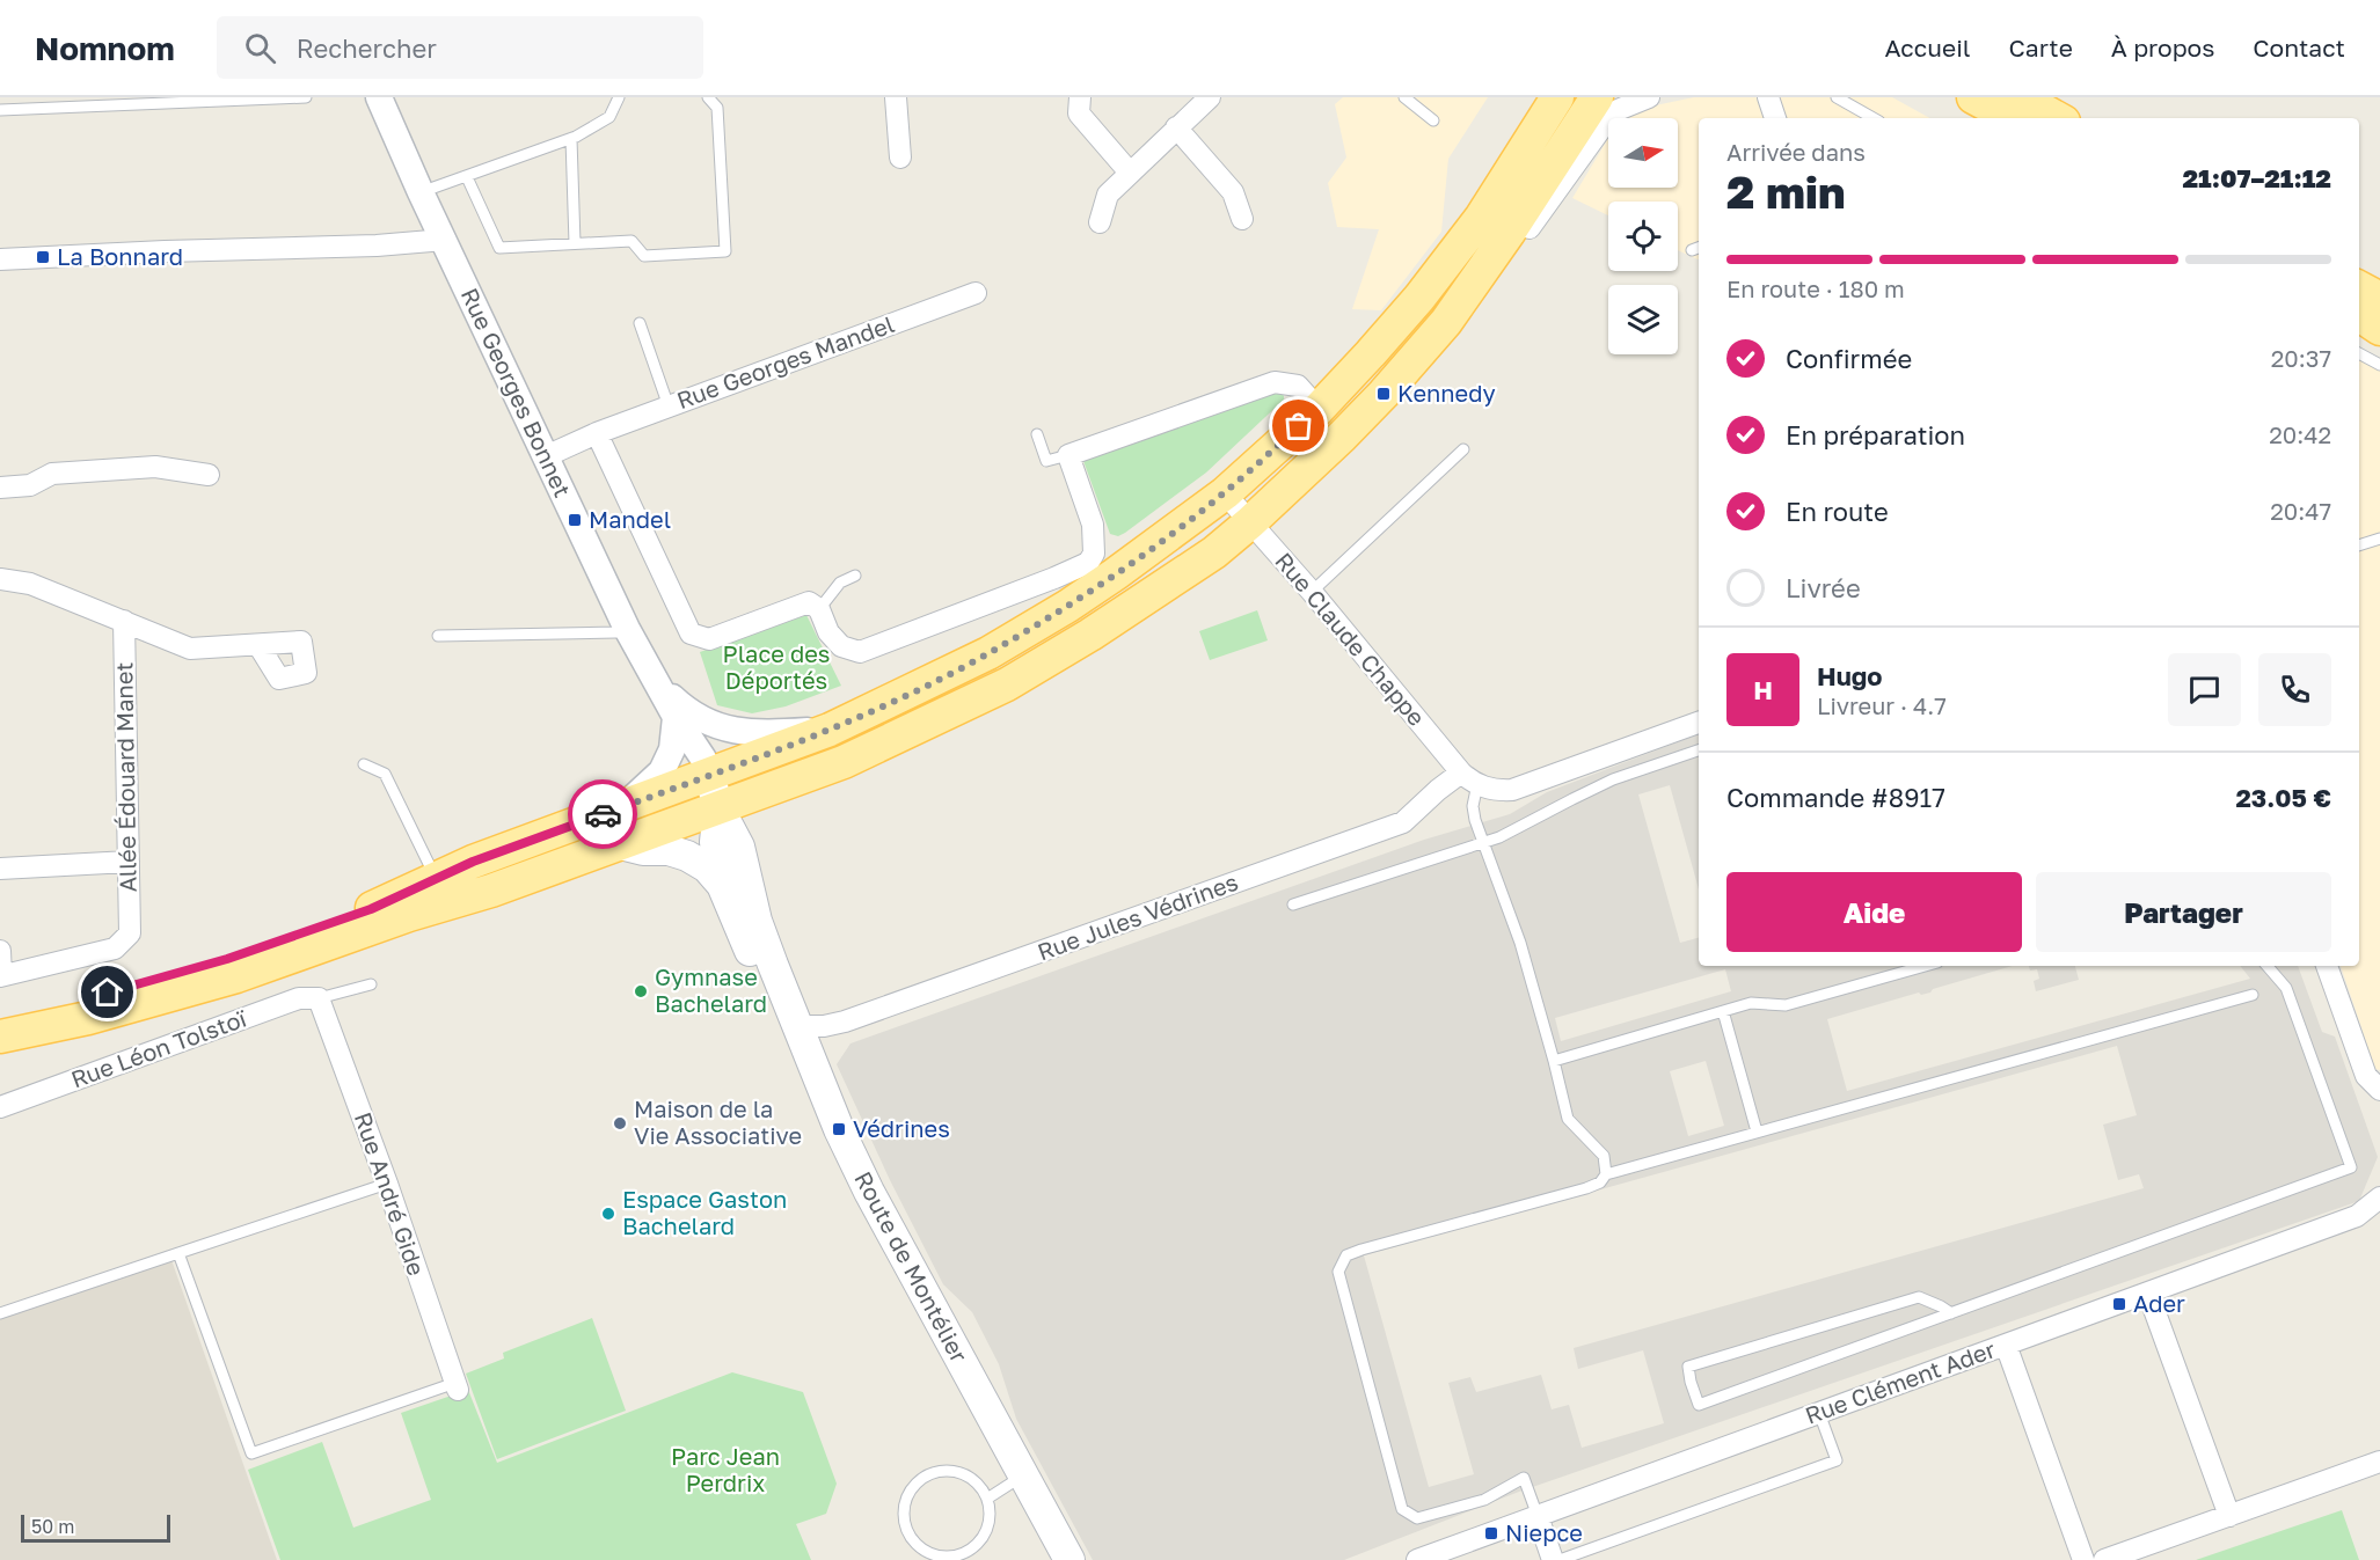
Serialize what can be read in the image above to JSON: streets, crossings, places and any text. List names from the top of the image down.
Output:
{
  "streets": {
    "main road": ["Route de Montélier"],
    "street": [
      "Rue Georges Mandel",
      "Rue Georges Bonnet",
      "Rue Claude Chappe",
      "Allée Édouard Manet",
      "Rue Jules Védrines",
      "Rue Léon Tolstoï",
      "Rue André Gide",
      "Rue Clément Ader"
    ]
  },
  "crossings": [
    ["Rue Georges Mandel", "Rue Georges Bonnet"],
    ["Rue Georges Bonnet", "Route de Montélier"],
    ["Rue Claude Chappe", "Rue Jules Védrines"],
    ["Rue Jules Védrines", "Route de Montélier"],
    ["Rue Léon Tolstoï", "Rue André Gide"]
  ],
  "parks": ["Place des Déportés", "Parc Jean Perdrix"],
  "places": {
    "transit": [
      "La Bonnard",
      "Kennedy",
      "Mandel",
      "Védrines",
      "Ader",
      "Niepce"
    ],
    "other": ["Gymnase Bachelard", "Maison de la Vie Associative", "Espace Gaston Bachelard"]
  },
  "scale_bar": "50 m",
  "north": "right",
  "page": {
    "header": "Nomnom",
    "search": "Rechercher",
    "nav": [
      "Accueil",
      "Carte",
      "À propos",
      "Contact"
    ],
    "heading": ["2 min", "Arrivée dans", "21:07–21:12"],
    "panel": [
      "Hugo",
      "Livreur · 4.7",
      "Commande #8917",
      "23.05 €"
    ],
    "bar": "En route · 180 m",
    "list": [
      ["Confirmée", "20:37"],
      ["En préparation", "20:42"],
      ["En route", "20:47"],
      "Livrée"
    ],
    "round": "H",
    "buttons": ["Aide", "Partager"],
    "scale": "50 m"
  }
}
